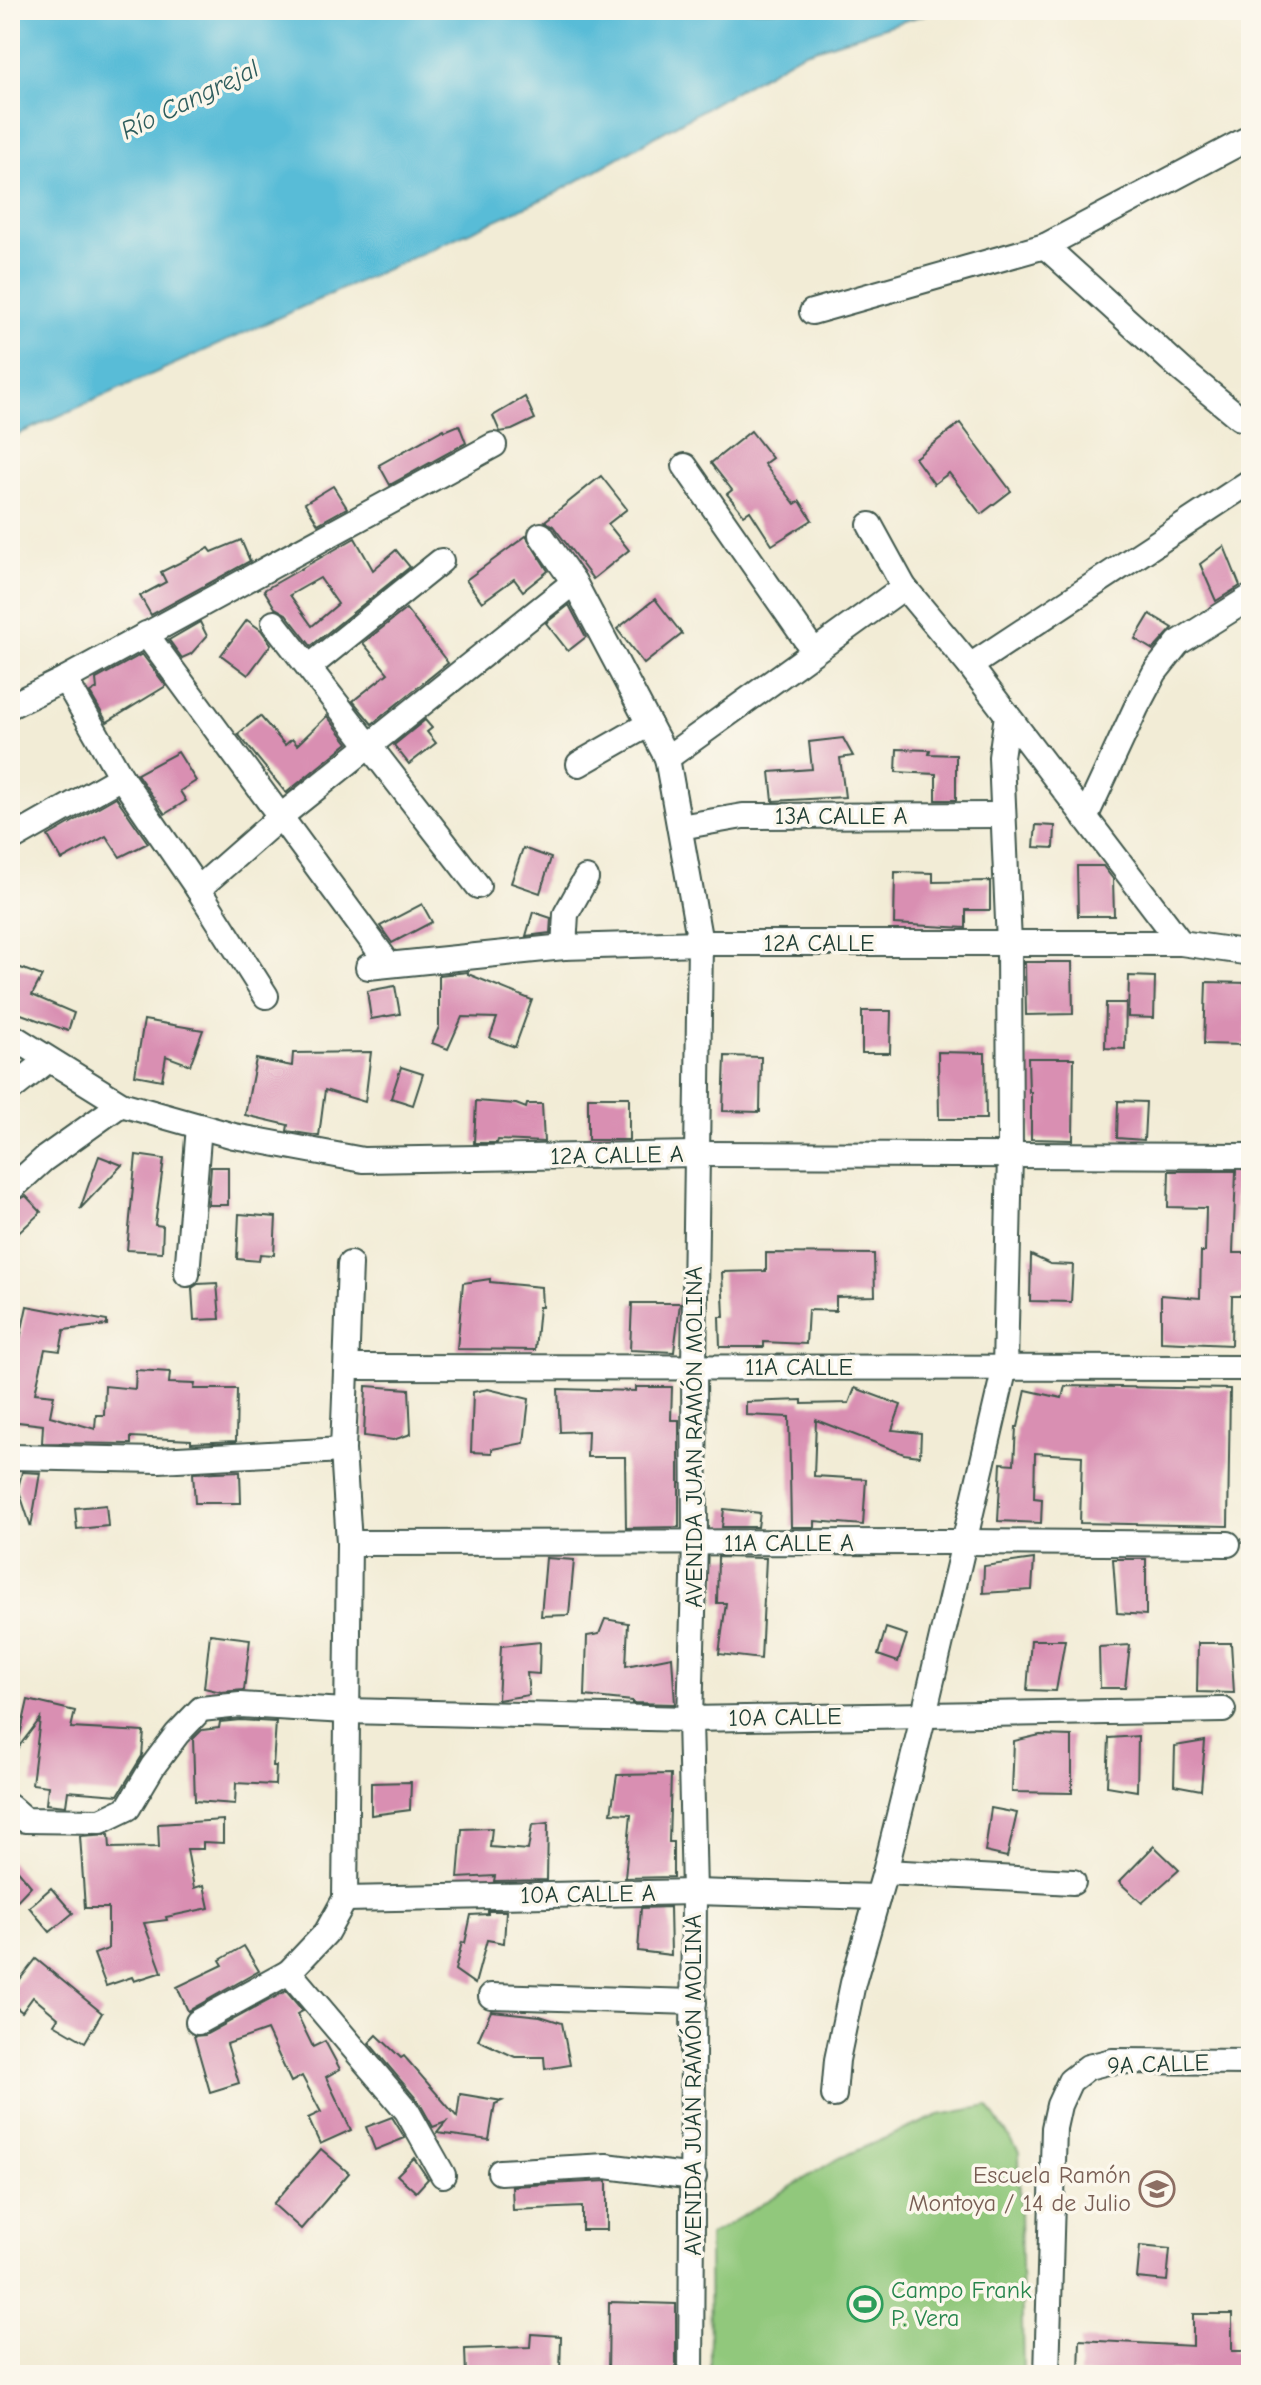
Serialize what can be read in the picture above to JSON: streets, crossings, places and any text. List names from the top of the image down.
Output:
{
  "streets": {
    "street": [
      "13A CALLE A",
      "12A CALLE",
      "12A CALLE A",
      "11A CALLE",
      "AVENIDA JUAN RAMÓN MOLINA",
      "11A CALLE A",
      "10A CALLE",
      "10A CALLE A",
      "9A CALLE"
    ]
  },
  "crossings": [
    ["13A CALLE A", "AVENIDA JUAN RAMÓN MOLINA"],
    ["12A CALLE", "AVENIDA JUAN RAMÓN MOLINA"],
    ["12A CALLE A", "AVENIDA JUAN RAMÓN MOLINA"],
    ["11A CALLE", "AVENIDA JUAN RAMÓN MOLINA"],
    ["AVENIDA JUAN RAMÓN MOLINA", "11A CALLE A"],
    ["AVENIDA JUAN RAMÓN MOLINA", "10A CALLE"],
    ["AVENIDA JUAN RAMÓN MOLINA", "10A CALLE A"]
  ],
  "water": ["Río Cangrejal"],
  "places": {
    "school or university": ["Escuela Ramón Montoya / 14 de Julio"],
    "sports": ["Campo Frank P. Vera"]
  }
}
